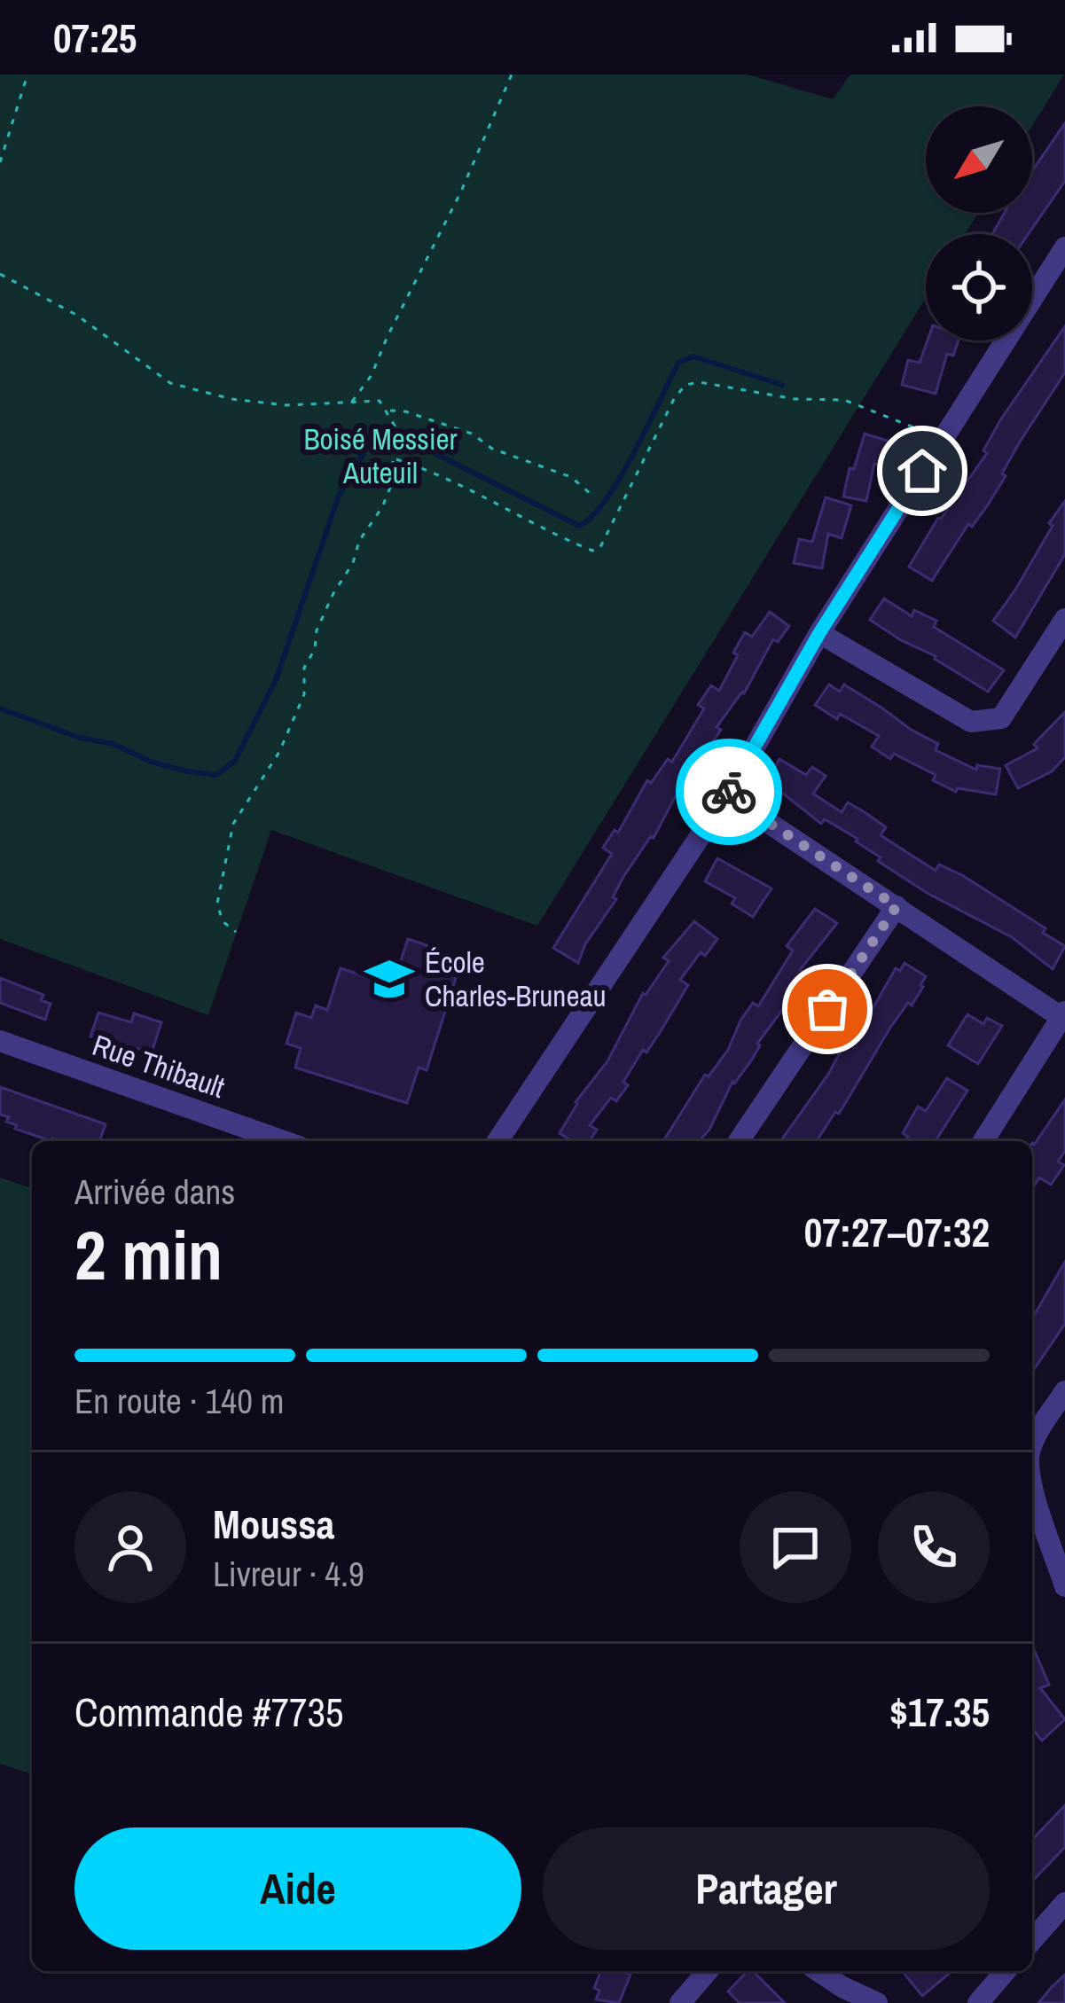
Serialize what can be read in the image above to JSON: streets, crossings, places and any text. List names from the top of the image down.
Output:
{
  "streets": {
    "street": ["Rue Thibault"]
  },
  "parks": ["Boisé Messier Auteuil"],
  "places": {
    "school or university": ["École Charles-Bruneau"]
  },
  "north": "bottom left",
  "page": {
    "status": "07:25",
    "heading": ["2 min", "Arrivée dans", "07:27–07:32"],
    "panel": [
      "Moussa",
      "Livreur · 4.9",
      "Commande #7735",
      "$17.35"
    ],
    "bar": "En route · 140 m",
    "buttons": ["Aide", "Partager"]
  }
}
